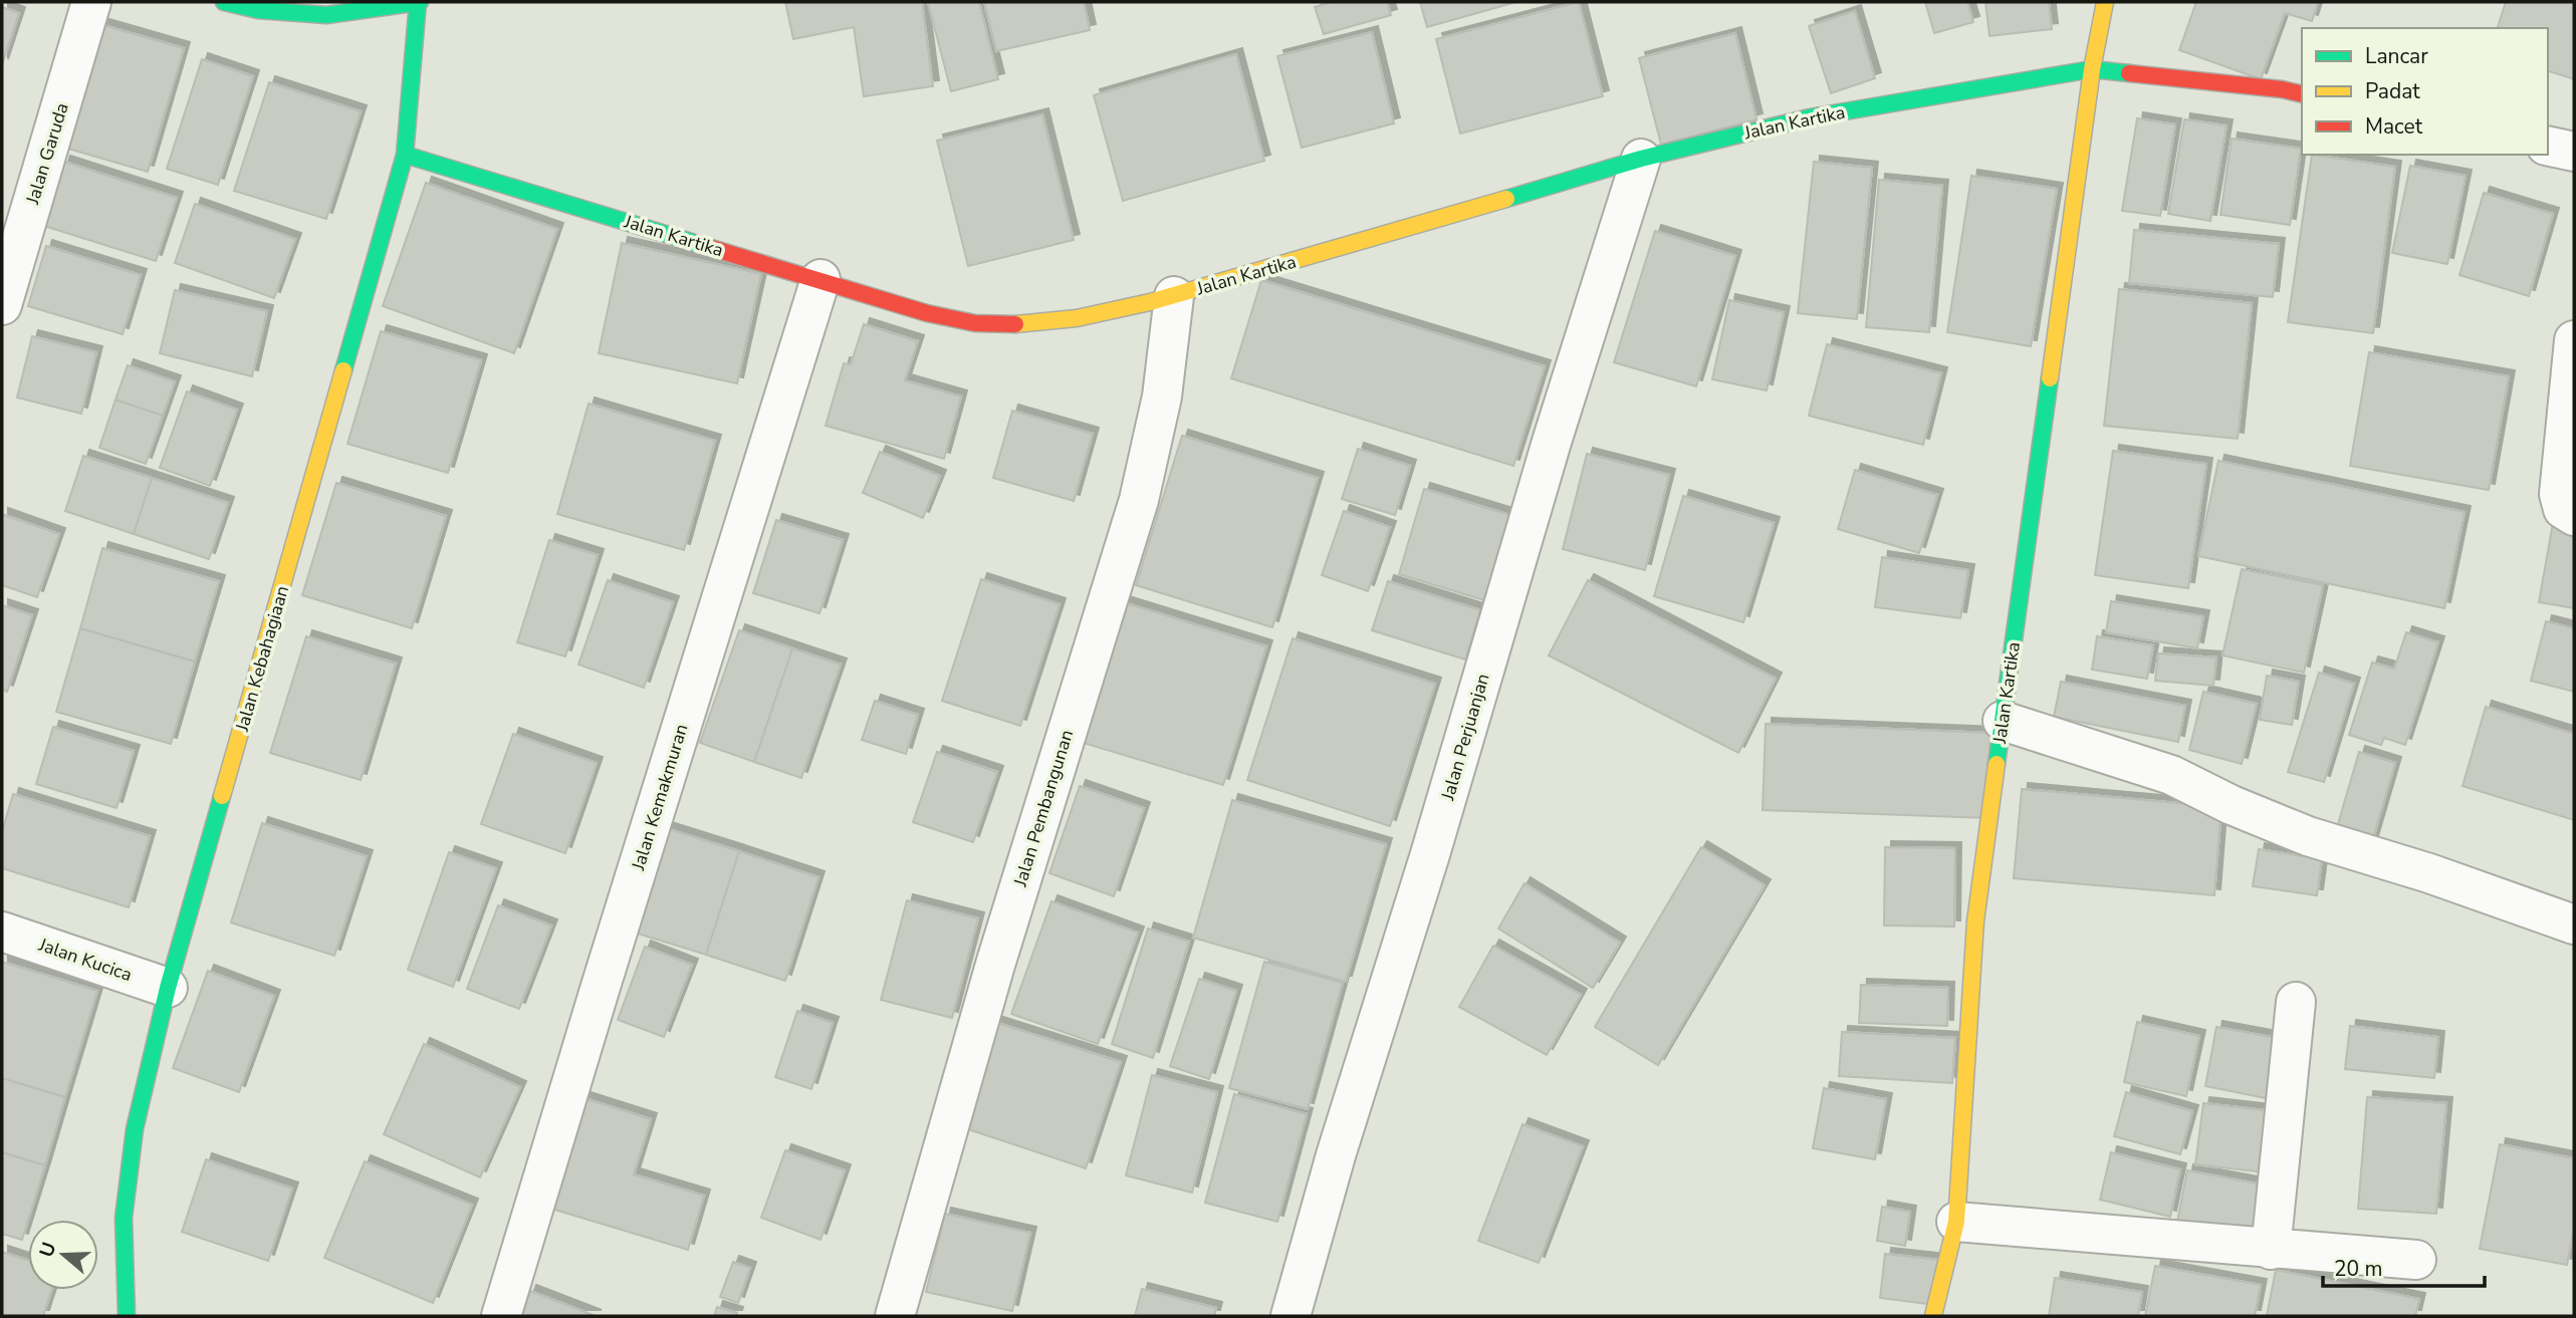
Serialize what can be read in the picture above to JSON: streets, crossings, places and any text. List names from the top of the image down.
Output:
{
  "streets": {
    "street": [
      "Jalan Kartika",
      "Jalan Garuda",
      "Jalan Kebahagiaan",
      "Jalan Perjuanjan",
      "Jalan Kemakmuran",
      "Jalan Pembangunan",
      "Jalan Kucica"
    ]
  },
  "crossings": [
    ["Jalan Kartika", "Jalan Kebahagiaan"],
    ["Jalan Kartika", "Jalan Perjuanjan"],
    ["Jalan Kartika", "Jalan Kemakmuran"],
    ["Jalan Kartika", "Jalan Pembangunan"],
    ["Jalan Kebahagiaan", "Jalan Kucica"]
  ],
  "legend": ["Lancar", "Padat", "Macet"],
  "scale_bar": "20 m",
  "north": "left"
}
